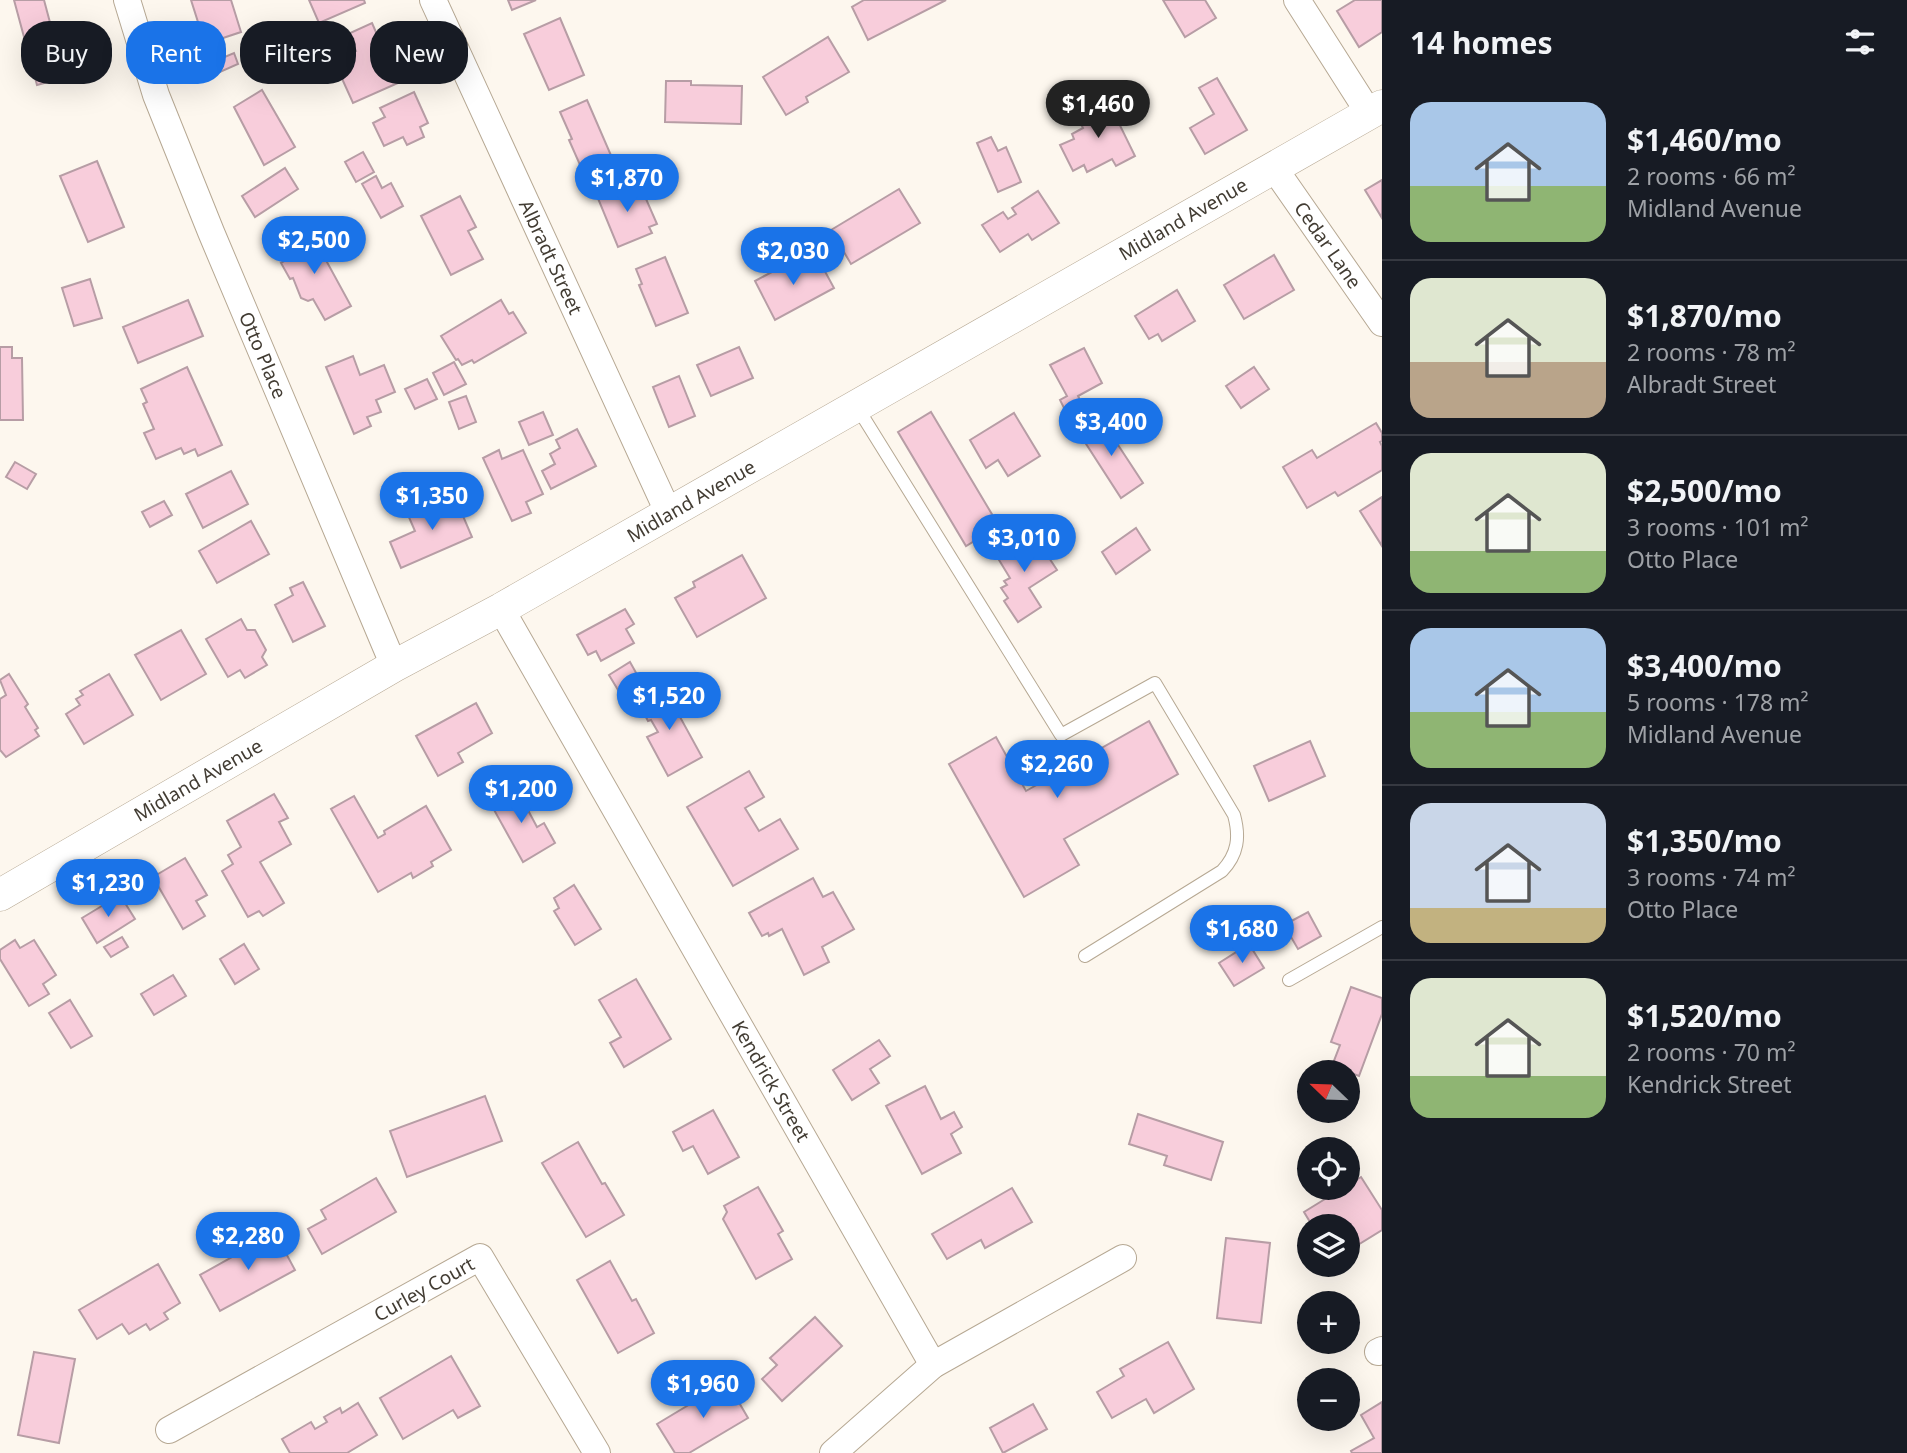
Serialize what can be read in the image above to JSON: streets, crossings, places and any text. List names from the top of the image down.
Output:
{
  "streets": {
    "street": [
      "Midland Avenue",
      "Cedar Lane",
      "Albradt Street",
      "Otto Place",
      "Kendrick Street",
      "Curley Court"
    ]
  },
  "crossings": [
    ["Midland Avenue", "Cedar Lane"],
    ["Midland Avenue", "Albradt Street"],
    ["Midland Avenue", "Otto Place"],
    ["Midland Avenue", "Kendrick Street"]
  ],
  "north": "top left",
  "page": {
    "heading": "14 homes",
    "chip": [
      "Buy",
      "Rent",
      "Filters",
      "New"
    ],
    "price": [
      "$1,460",
      "$1,870",
      "$2,500",
      "$2,030",
      "$3,400",
      "$1,350",
      "$3,010",
      "$1,520",
      "$2,260",
      "$1,200",
      "$1,230",
      "$1,680",
      "$2,280",
      "$1,960"
    ],
    "list": [
      {
        "name": "$1,460/mo",
        "note": "2 rooms · 66 m² · Midland Avenue"
      },
      {
        "name": "$1,870/mo",
        "note": "2 rooms · 78 m² · Albradt Street"
      },
      {
        "name": "$2,500/mo",
        "note": "3 rooms · 101 m² · Otto Place"
      },
      {
        "name": "$3,400/mo",
        "note": "5 rooms · 178 m² · Midland Avenue"
      },
      {
        "name": "$1,350/mo",
        "note": "3 rooms · 74 m² · Otto Place"
      },
      {
        "name": "$1,520/mo",
        "note": "2 rooms · 70 m² · Kendrick Street"
      }
    ],
    "map_buttons": ["+", "−"]
  }
}
